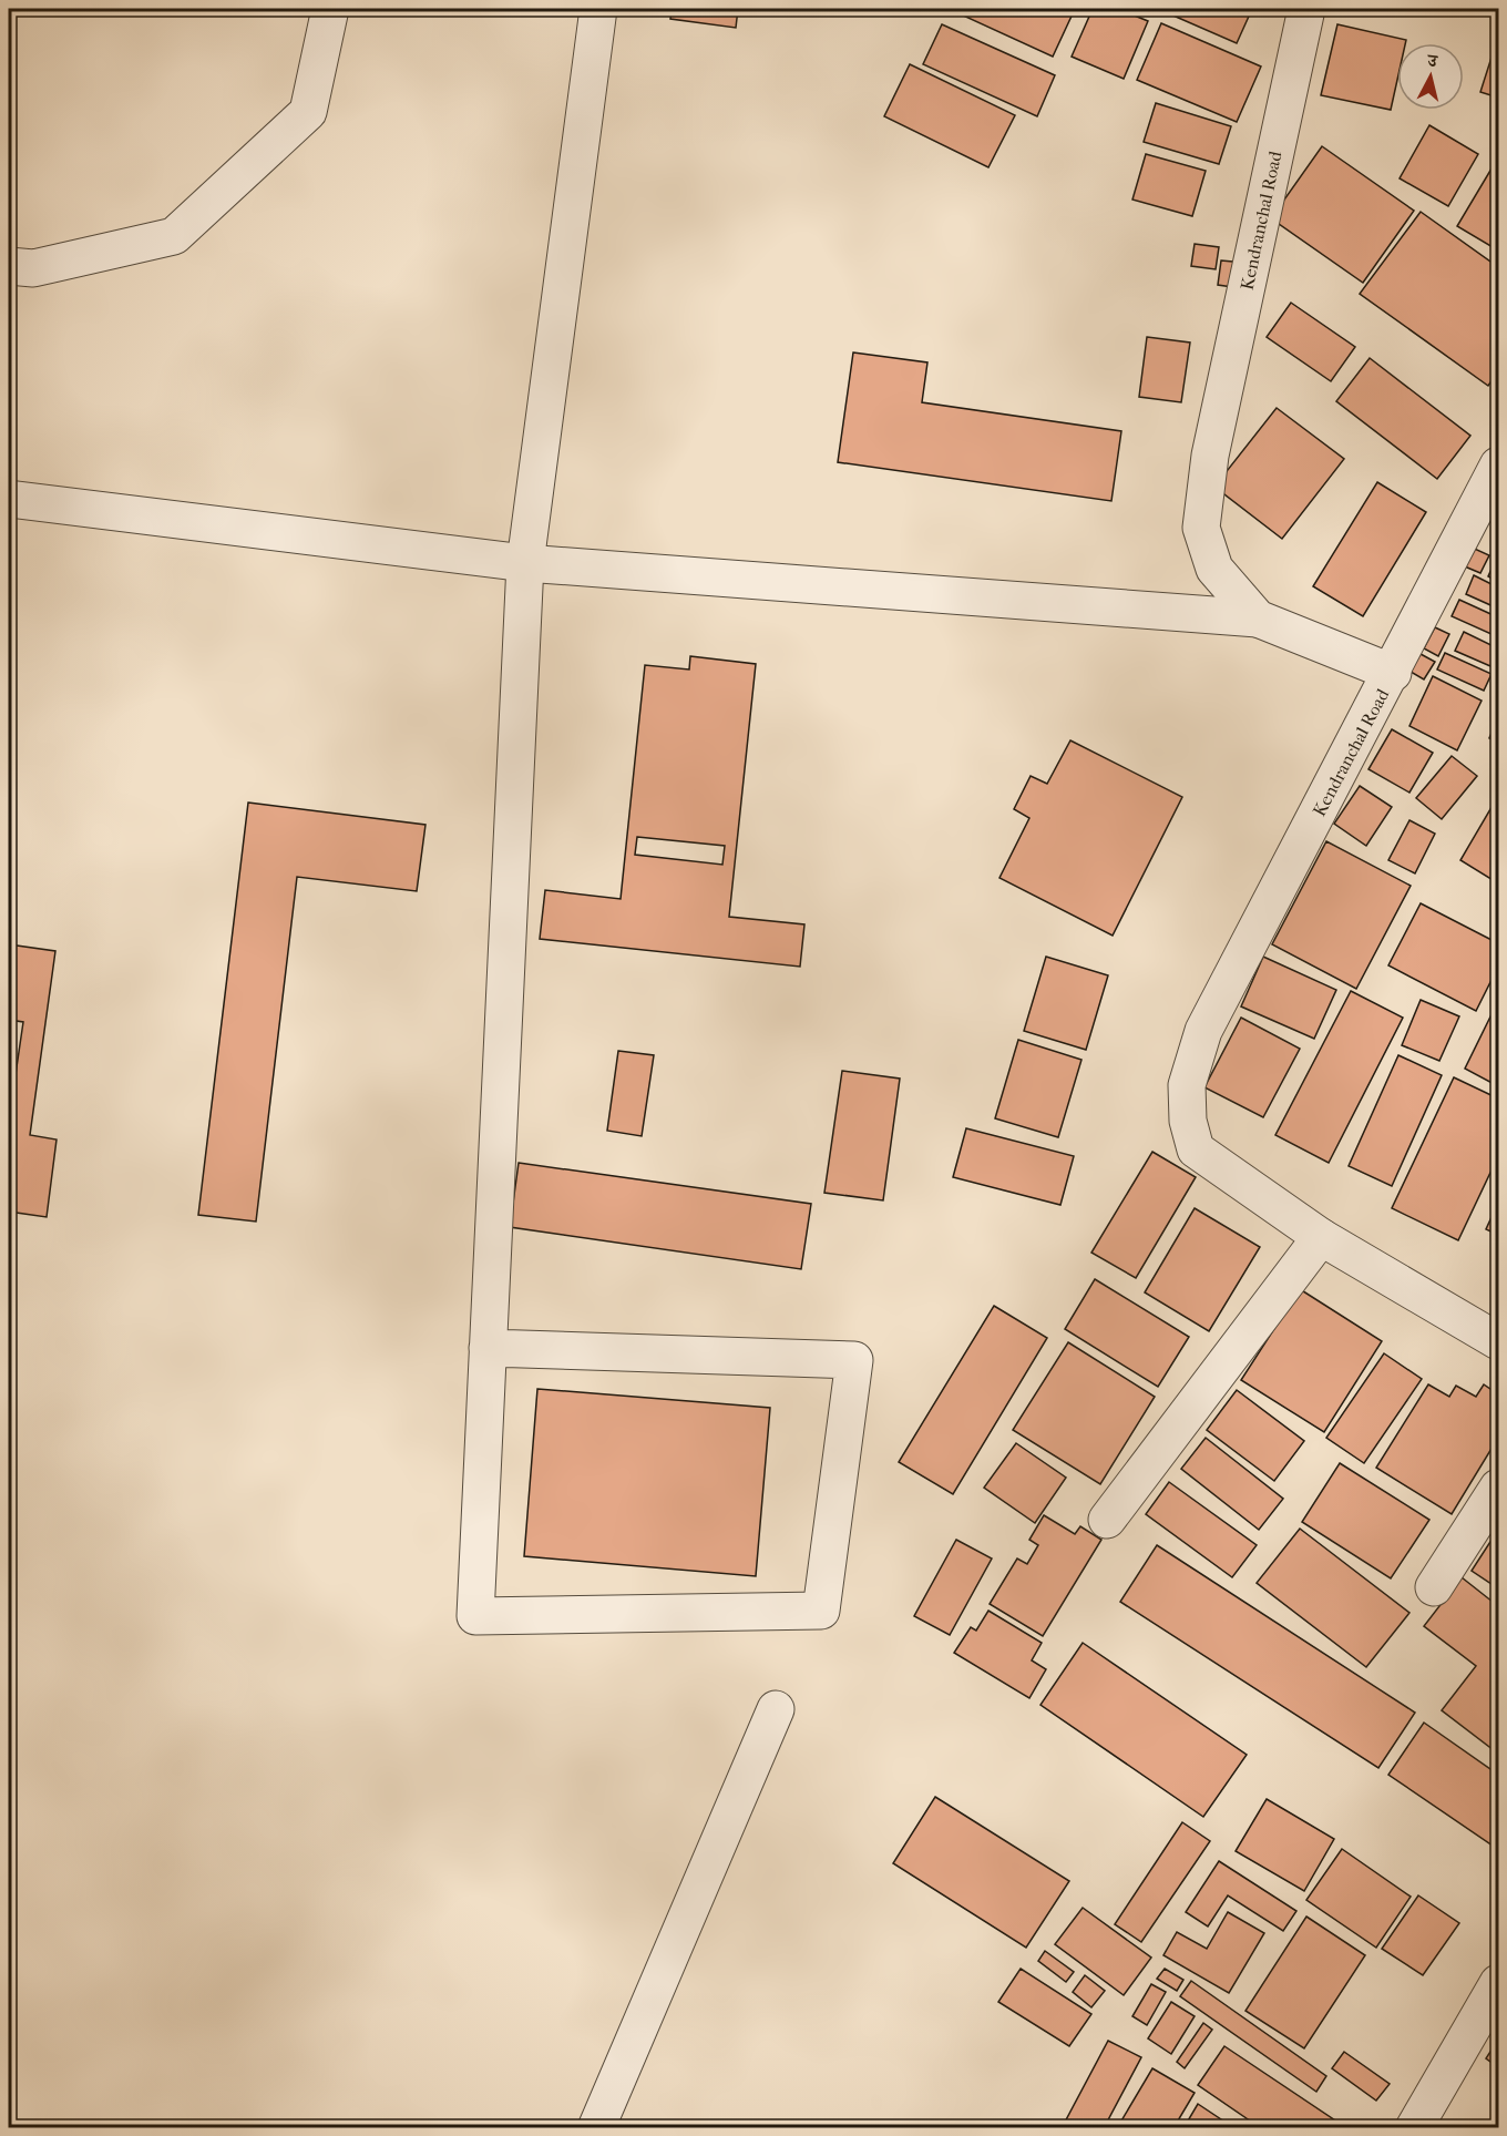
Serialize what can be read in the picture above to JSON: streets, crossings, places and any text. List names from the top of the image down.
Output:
{
  "streets": {
    "street": ["Kendranchal Road"]
  },
  "north": "top"
}
